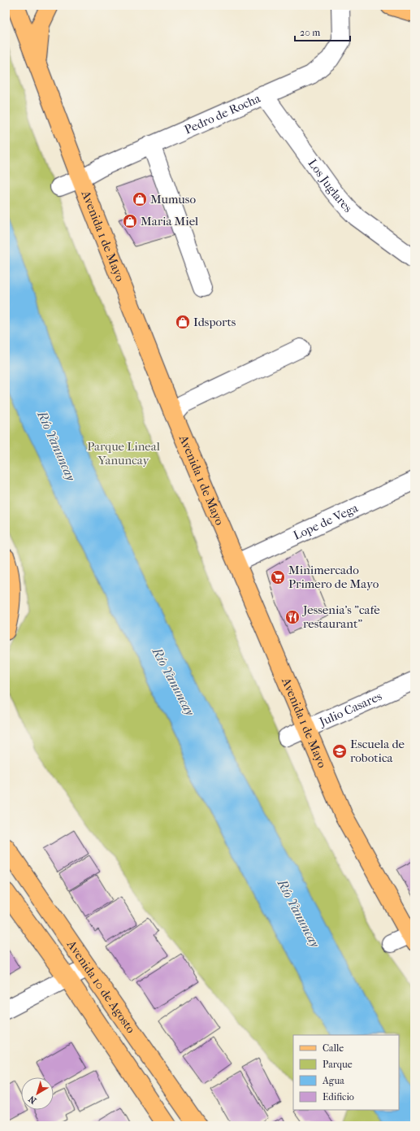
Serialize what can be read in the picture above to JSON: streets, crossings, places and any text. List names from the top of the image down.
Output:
{
  "streets": {
    "main road": ["Avenida 1 de Mayo", "Avenida 10 de Agosto"],
    "street": [
      "Pedro de Rocha",
      "Los Juglares",
      "Lope de Vega",
      "Julio Casares"
    ]
  },
  "crossings": [
    ["Pedro de Rocha", "Los Juglares"],
    ["Pedro de Rocha", "Avenida 1 de Mayo"],
    ["Avenida 1 de Mayo", "Lope de Vega"],
    ["Avenida 1 de Mayo", "Julio Casares"]
  ],
  "water": ["Río Yanuncay"],
  "parks": ["Parque Lineal Yanuncay"],
  "places": {
    "shop": ["Mumuso", "Maria Miel", "Idsports"],
    "supermarket": ["Minimercado Primero de Mayo"],
    "restaurant": ["Jessenia's \"cafe restaurant\""],
    "school or university": ["Escuela de robotica"]
  },
  "legend": [
    "Calle",
    "Parque",
    "Agua",
    "Edificio"
  ],
  "scale_bar": "20 m",
  "north": "bottom left"
}
